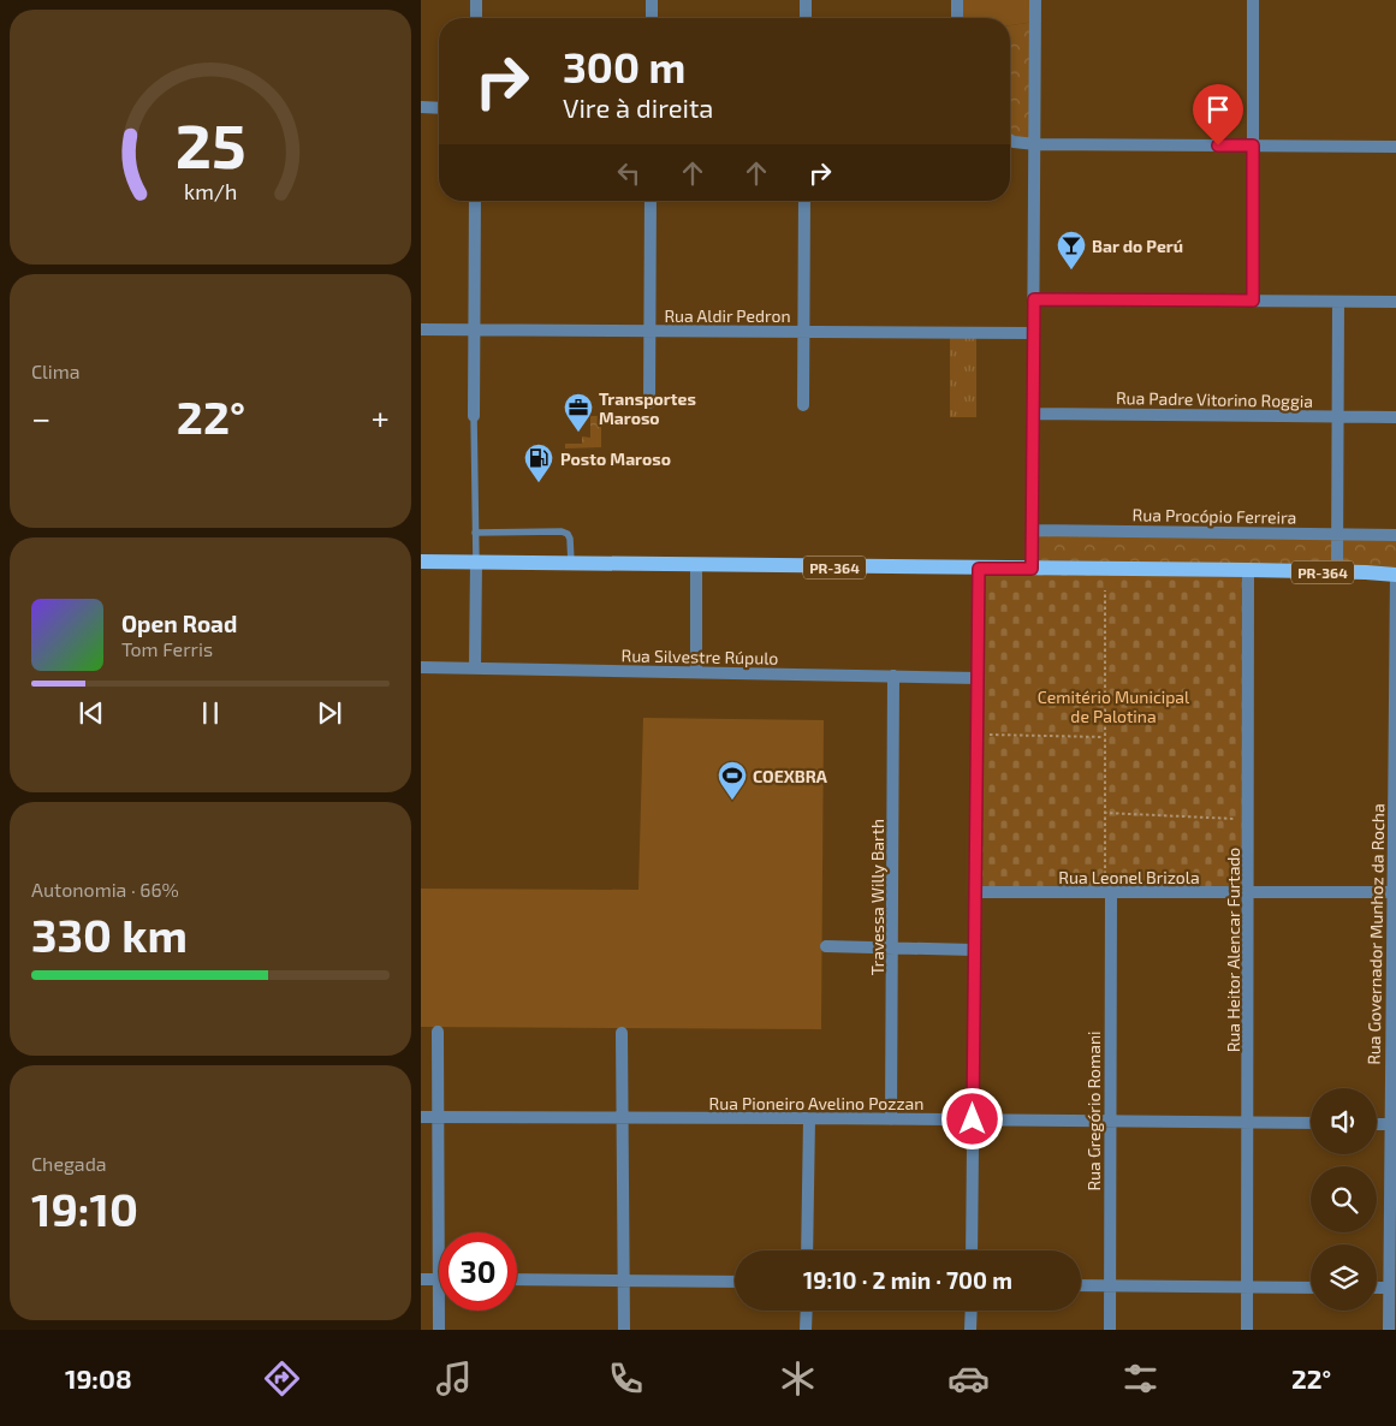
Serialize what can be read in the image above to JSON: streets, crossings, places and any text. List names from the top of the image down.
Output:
{
  "streets": {
    "main road": ["PR-364"],
    "street": [
      "Rua Aldir Pedron",
      "Rua Padre Vitorino Roggia",
      "Rua Procópio Ferreira",
      "Rua Silvestre Rúpulo",
      "Rua Leonel Brizola",
      "Travessa Willy Barth",
      "Rua Governador Munhoz da Rocha",
      "Rua Heitor Alencar Furtado",
      "Rua Pioneiro Avelino Pozzan",
      "Rua Gregório Romani"
    ]
  },
  "crossings": [
    ["PR-364", "Rua Governador Munhoz da Rocha"],
    ["PR-364", "Rua Heitor Alencar Furtado"],
    ["Rua Silvestre Rúpulo", "Travessa Willy Barth"],
    ["Rua Leonel Brizola", "Rua Governador Munhoz da Rocha"],
    ["Rua Leonel Brizola", "Rua Heitor Alencar Furtado"],
    ["Rua Leonel Brizola", "Rua Gregório Romani"],
    ["Travessa Willy Barth", "Rua Pioneiro Avelino Pozzan"],
    ["Rua Heitor Alencar Furtado", "Rua Pioneiro Avelino Pozzan"],
    ["Rua Pioneiro Avelino Pozzan", "Rua Gregório Romani"]
  ],
  "parks": ["Cemitério Municipal de Palotina"],
  "places": {
    "bar": ["Bar do Perú"],
    "office": ["Transportes Maroso"],
    "fuel station": ["Posto Maroso"],
    "sports": ["COEXBRA"]
  },
  "page": {
    "turn": ["300 m", "Vire à direita"],
    "tile": [
      "Clima",
      ["Autonomia · 66%", "330 km"],
      ["Chegada", "19:10"]
    ],
    "heat": ["−", "22°", "+"],
    "song": ["Open Road", "Tom Ferris"],
    "limit": "30",
    "trip": "19:10 · 2 min · 700 m",
    "tabs": ["19:08", "22°"],
    "gauge": ["25", "km/h"]
  }
}
